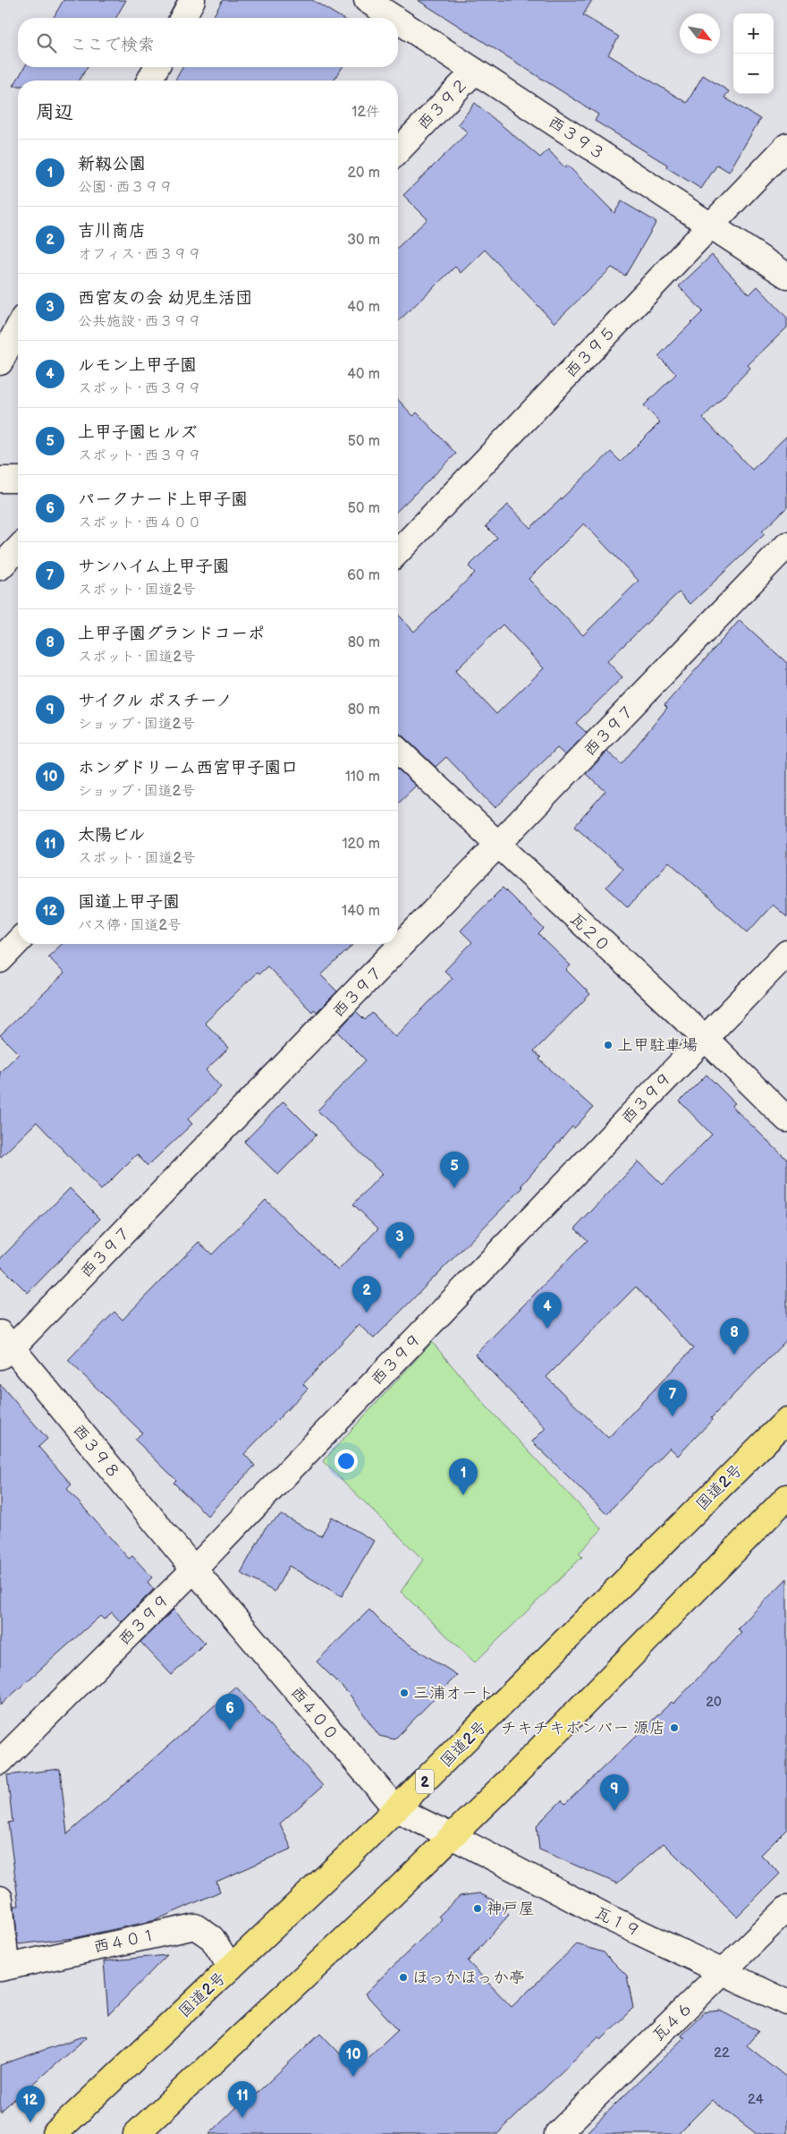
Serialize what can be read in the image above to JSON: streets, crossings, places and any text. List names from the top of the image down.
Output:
{
  "streets": {
    "highway": ["国道2号", "2"],
    "street": [
      "西３９２",
      "西３９３",
      "西３９５",
      "西３９７",
      "瓦２０",
      "西３９９",
      "西３９８",
      "西４００",
      "瓦１９",
      "西４０１",
      "瓦４６"
    ]
  },
  "crossings": [
    ["西３９２", "西３９３"],
    ["西３９３", "西３９５"],
    ["西３９７", "瓦２０"],
    ["西３９７", "西３９８"],
    ["瓦２０", "西３９９"],
    ["西３９９", "西３９８"],
    ["西３９９", "西４００"],
    ["西３９８", "西４００"],
    ["国道2号", "西４００"],
    ["国道2号", "西４０１"],
    ["西４００", "瓦１９"],
    ["瓦１９", "瓦４６"]
  ],
  "places": [
    "上甲駐車場",
    "三浦オート",
    "チキチキボンバー 源店",
    "神戸屋",
    "ほっかほっか亭"
  ],
  "house_numbers": ["20", "22", "24"],
  "north": "bottom right",
  "page": {
    "map_buttons": ["+", "−"],
    "search": "ここで検索",
    "heading": ["周辺", "12件"],
    "list": [
      {
        "mark": "1",
        "name": "新靱公園",
        "note": "公園 · 西３９９",
        "value": "20 m"
      },
      {
        "mark": "2",
        "name": "吉川商店",
        "note": "オフィス · 西３９９",
        "value": "30 m"
      },
      {
        "mark": "3",
        "name": "西宮友の会 幼児生活団",
        "note": "公共施設 · 西３９９",
        "value": "40 m"
      },
      {
        "mark": "4",
        "name": "ルモン上甲子園",
        "note": "スポット · 西３９９",
        "value": "40 m"
      },
      {
        "mark": "5",
        "name": "上甲子園ヒルズ",
        "note": "スポット · 西３９９",
        "value": "50 m"
      },
      {
        "mark": "6",
        "name": "パークナード上甲子園",
        "note": "スポット · 西４００",
        "value": "50 m"
      },
      {
        "mark": "7",
        "name": "サンハイム上甲子園",
        "note": "スポット · 国道2号",
        "value": "60 m"
      },
      {
        "mark": "8",
        "name": "上甲子園グランドコーポ",
        "note": "スポット · 国道2号",
        "value": "80 m"
      },
      {
        "mark": "9",
        "name": "サイクル ポスチーノ",
        "note": "ショップ · 国道2号",
        "value": "80 m"
      },
      {
        "mark": "10",
        "name": "ホンダドリーム西宮甲子園口",
        "note": "ショップ · 国道2号",
        "value": "110 m"
      },
      {
        "mark": "11",
        "name": "太陽ビル",
        "note": "スポット · 国道2号",
        "value": "120 m"
      },
      {
        "mark": "12",
        "name": "国道上甲子園",
        "note": "バス停 · 国道2号",
        "value": "140 m"
      }
    ],
    "pins": [
      "5",
      "3",
      "2",
      "4",
      "8",
      "7",
      "1",
      "6",
      "9",
      "10",
      "11",
      "12"
    ]
  }
}
